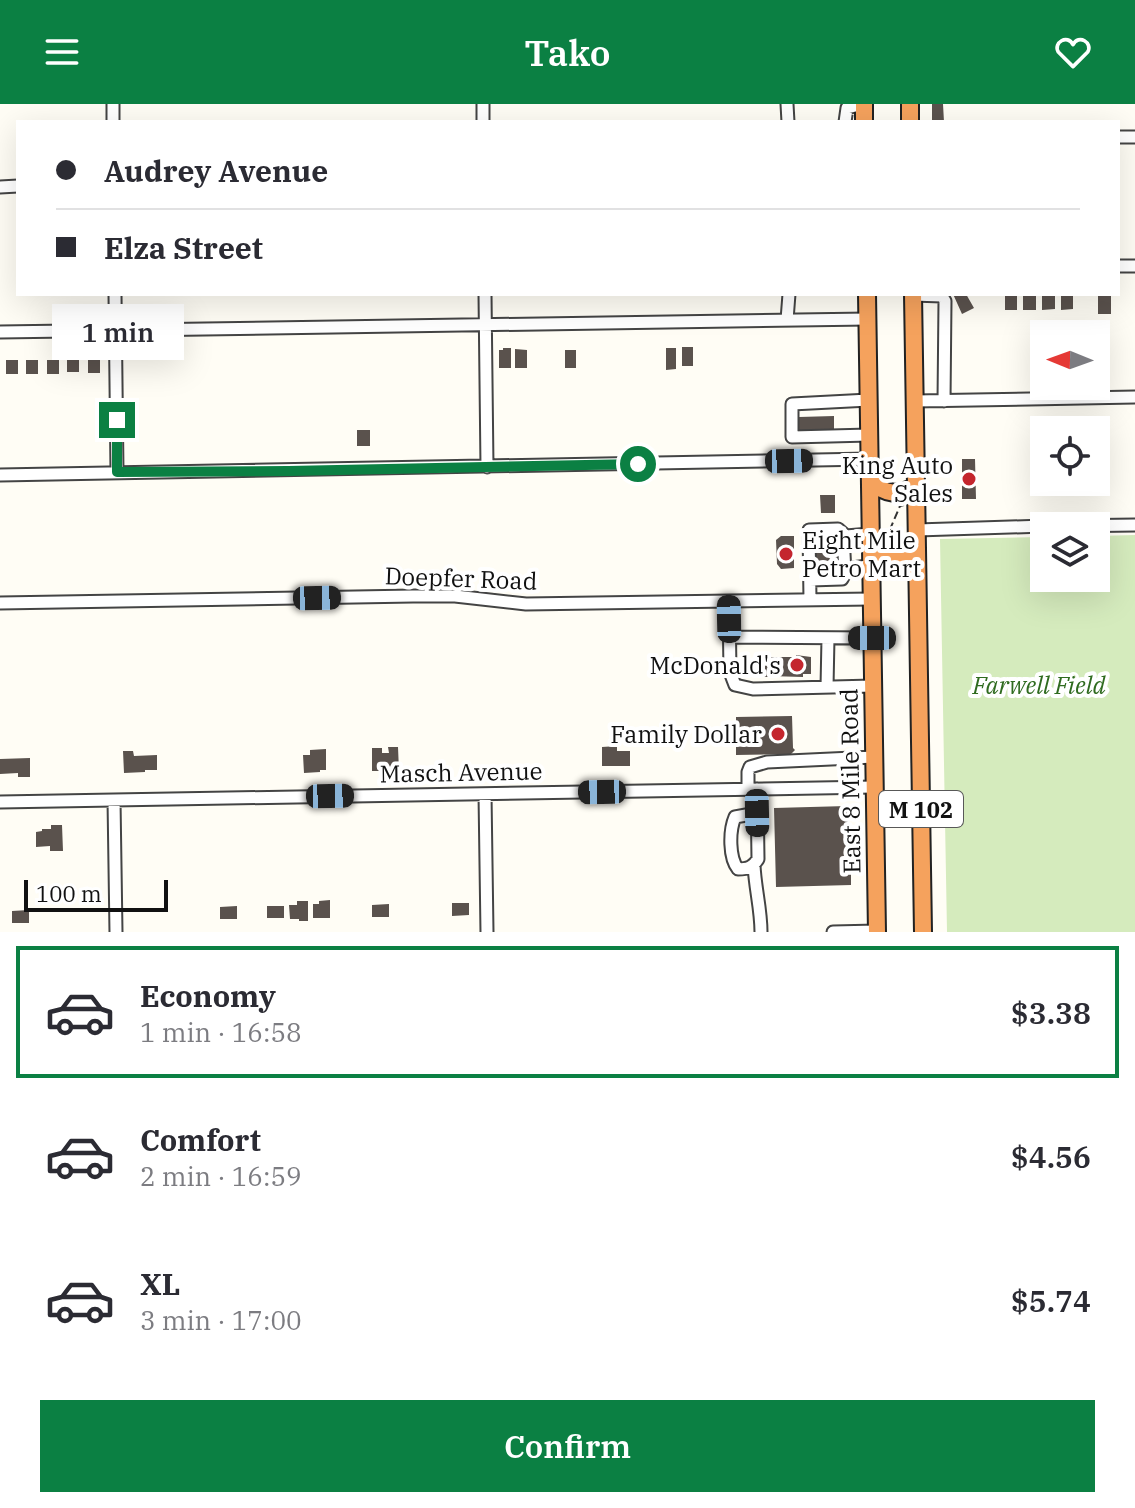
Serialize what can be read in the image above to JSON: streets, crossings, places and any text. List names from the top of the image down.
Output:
{
  "streets": {
    "highway": ["East 8 Mile Road", "M 102"],
    "street": ["Doepfer Road", "Masch Avenue"]
  },
  "crossings": [
    ["Doepfer Road", "East 8 Mile Road"],
    ["Masch Avenue", "East 8 Mile Road"]
  ],
  "parks": ["Farwell Field"],
  "places": [
    "King Auto Sales",
    "Eight Mile Petro Mart",
    "McDonald's",
    "Family Dollar"
  ],
  "scale_bar": "100 m",
  "north": "left",
  "page": {
    "header": "Tako",
    "banner": ["Audrey Avenue", "Elza Street"],
    "bubble": "1 min",
    "scale": "100 m",
    "list": [
      {
        "name": "Economy",
        "note": "1 min · 16:58",
        "value": "$3.38"
      },
      {
        "name": "Comfort",
        "note": "2 min · 16:59",
        "value": "$4.56"
      },
      {
        "name": "XL",
        "note": "3 min · 17:00",
        "value": "$5.74"
      }
    ],
    "buttons": "Confirm"
  }
}
